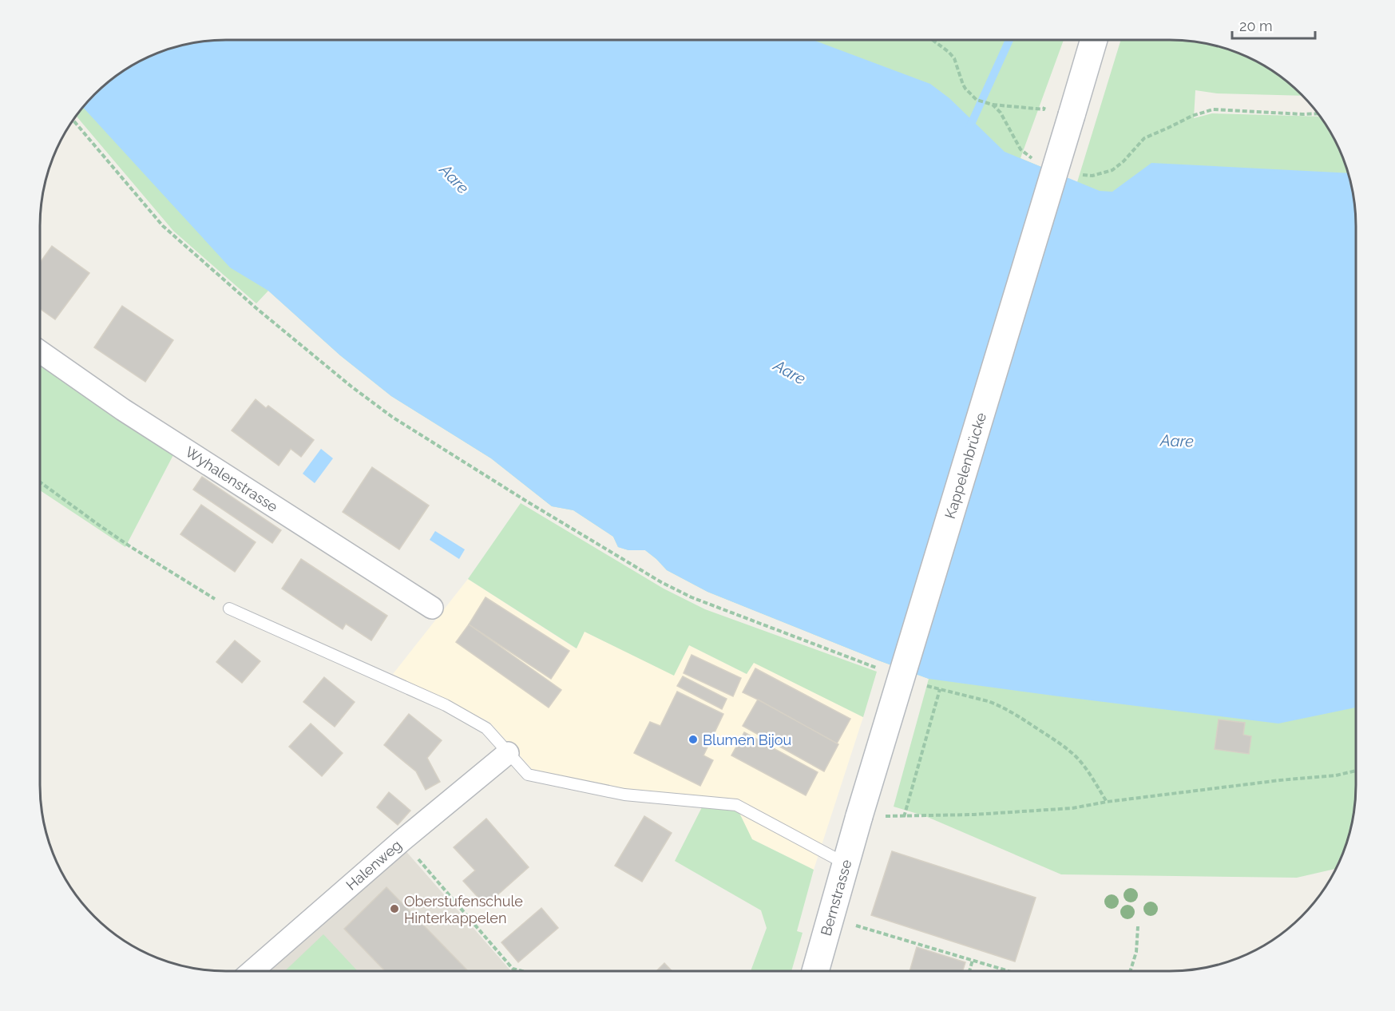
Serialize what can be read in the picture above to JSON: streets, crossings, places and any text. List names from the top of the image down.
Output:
{
  "streets": {
    "main road": ["Kappelenbrücke", "Bernstrasse"],
    "street": ["Wyhalenstrasse", "Halenweg"]
  },
  "crossings": [
    ["Kappelenbrücke", "Bernstrasse"]
  ],
  "water": ["Aare"],
  "places": ["Blumen Bijou", "Oberstufenschule Hinterkappelen"],
  "scale_bar": "20 m"
}
